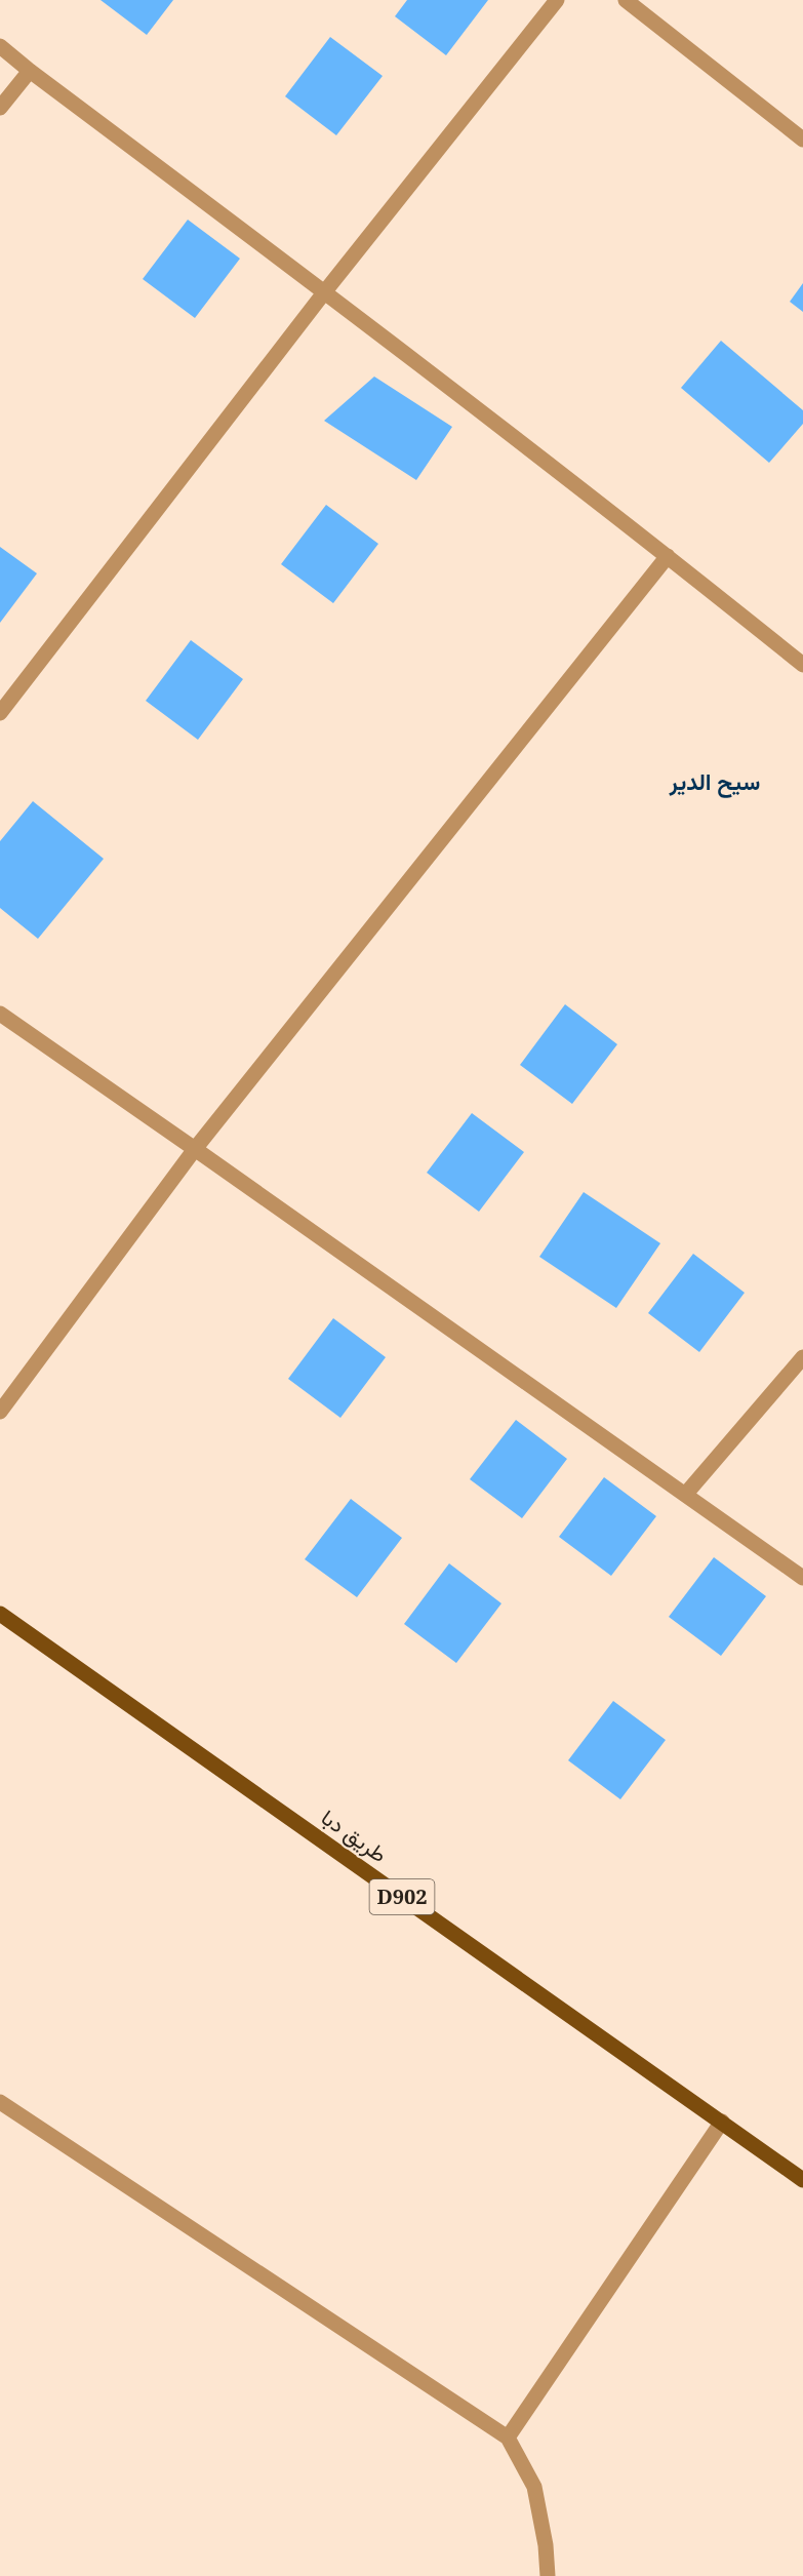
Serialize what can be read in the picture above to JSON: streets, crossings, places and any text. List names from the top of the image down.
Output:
{
  "streets": {
    "main road": ["طريق دبا", "D902"]
  },
  "districts": ["سيح الدير"]
}
